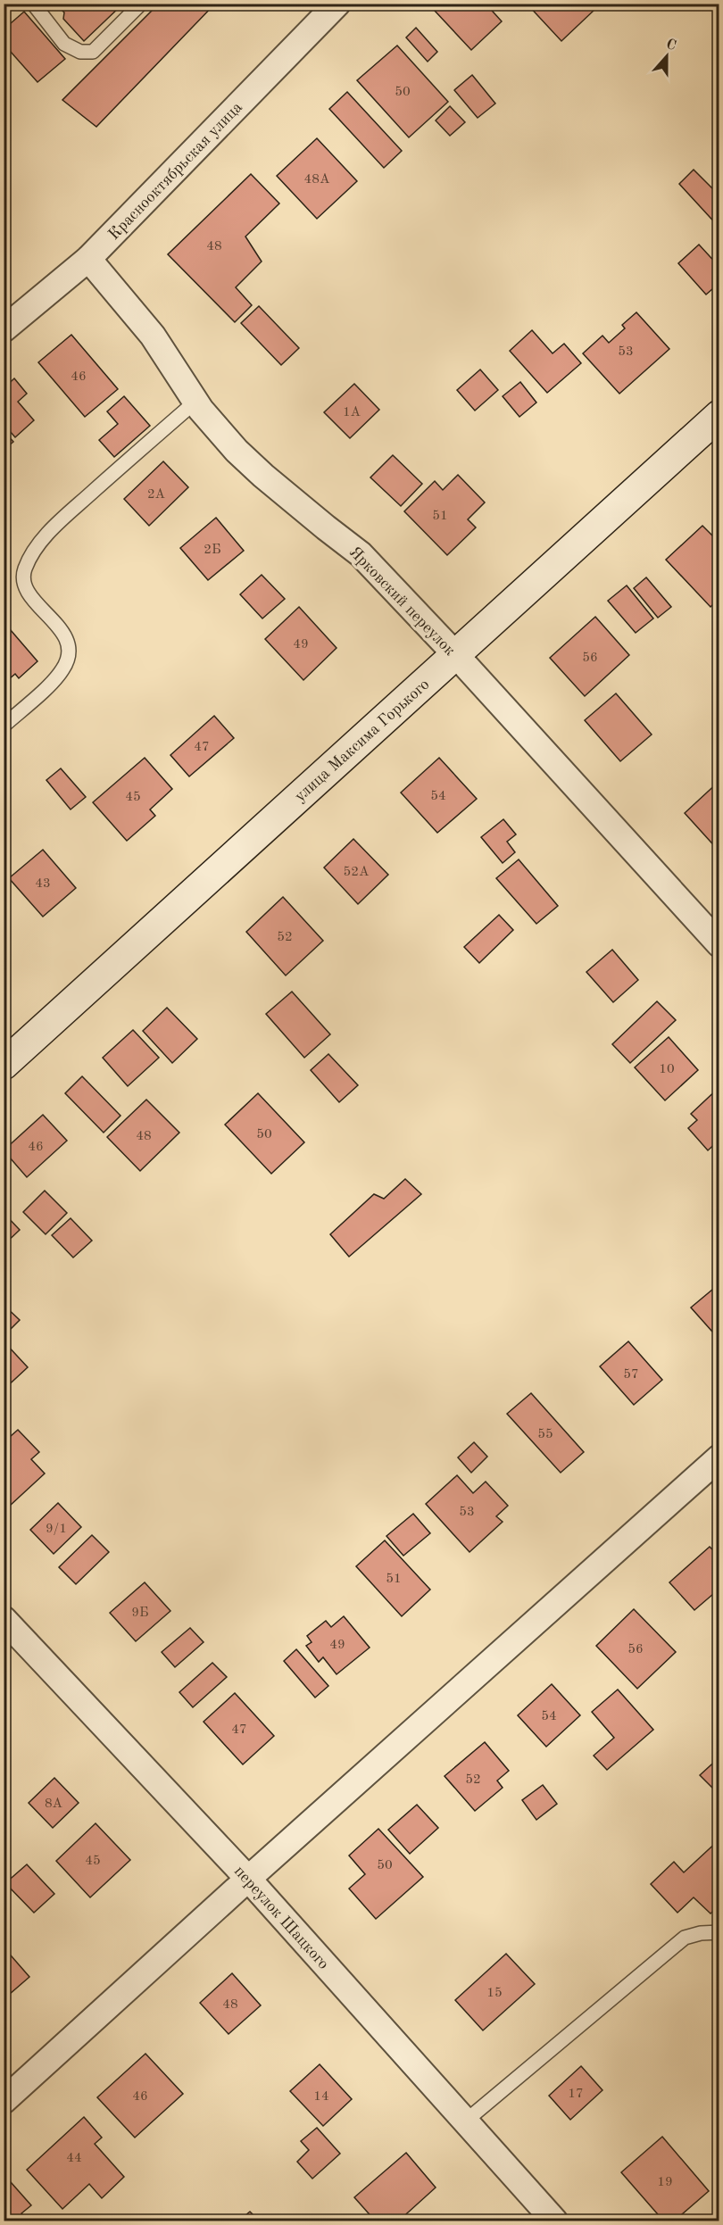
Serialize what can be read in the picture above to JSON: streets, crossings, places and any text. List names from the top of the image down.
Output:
{
  "streets": {
    "main road": ["улица Максима Горького"],
    "street": ["Краснооктябрьская улица", "Ярковский переулок", "переулок Шацкого"]
  },
  "crossings": [
    ["Краснооктябрьская улица", "Ярковский переулок"],
    ["Ярковский переулок", "улица Максима Горького"]
  ],
  "house_numbers": [
    "50",
    "48А",
    "48",
    "53",
    "46",
    "1А",
    "2А",
    "51",
    "2Б",
    "49",
    "56",
    "47",
    "54",
    "45",
    "52А",
    "43",
    "52",
    "10",
    "50",
    "48",
    "46",
    "57",
    "55",
    "53",
    "9/1",
    "51",
    "9Б",
    "49",
    "56",
    "54",
    "47",
    "52",
    "8А",
    "45",
    "50",
    "15",
    "48",
    "17",
    "46",
    "14",
    "44",
    "19"
  ],
  "north": "top"
}
